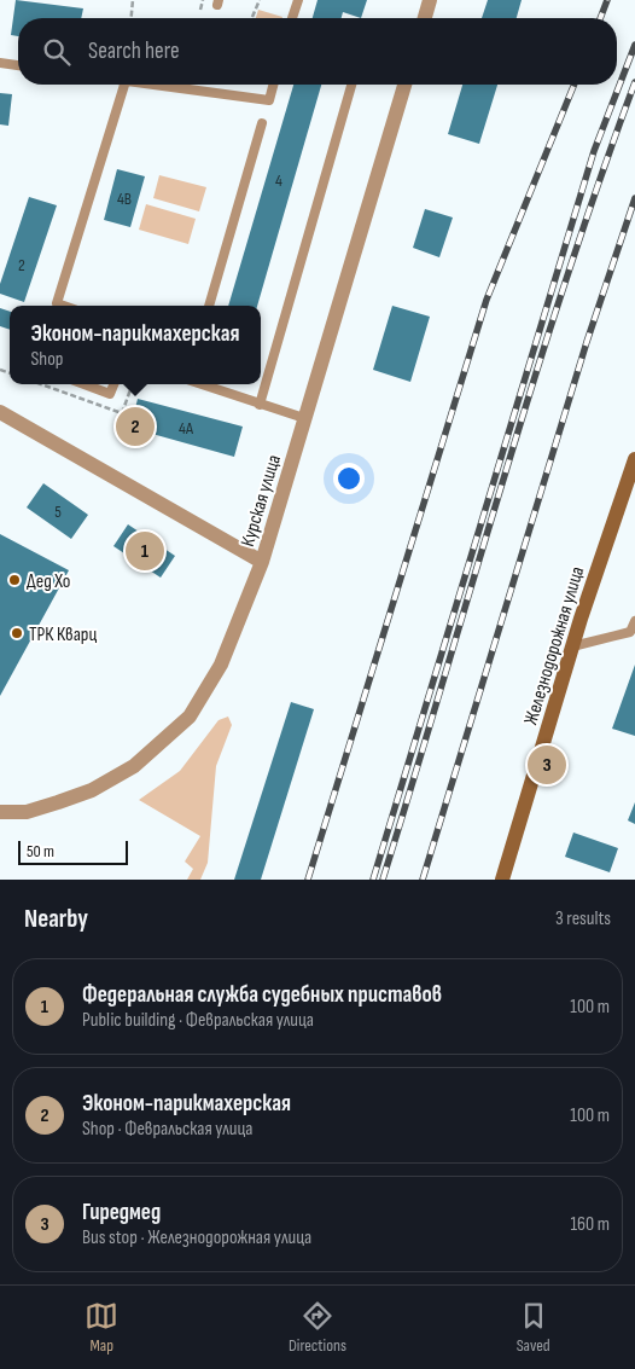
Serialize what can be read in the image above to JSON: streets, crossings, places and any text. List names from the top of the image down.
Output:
{
  "streets": {
    "main road": ["Железнодорожная улица"],
    "street": ["Курская улица"]
  },
  "places": ["Дед Хо", "ТРК Кварц"],
  "house_numbers": [
    "4",
    "4В",
    "2",
    "4А",
    "5"
  ],
  "scale_bar": "50 m",
  "page": {
    "search": "Search here",
    "popup": ["Эконом-парикмахерская", "Shop"],
    "pins": ["2", "1", "3"],
    "scale": "50 m",
    "heading": ["Nearby", "3 results"],
    "list": [
      {
        "mark": "1",
        "name": "Федеральная служба судебных приставов",
        "note": "Public building · Февральская улица",
        "value": "100 m"
      },
      {
        "mark": "2",
        "name": "Эконом-парикмахерская",
        "note": "Shop · Февральская улица",
        "value": "100 m"
      },
      {
        "mark": "3",
        "name": "Гиредмед",
        "note": "Bus stop · Железнодорожная улица",
        "value": "160 m"
      }
    ],
    "nav": ["Map", "Directions", "Saved"]
  }
}
